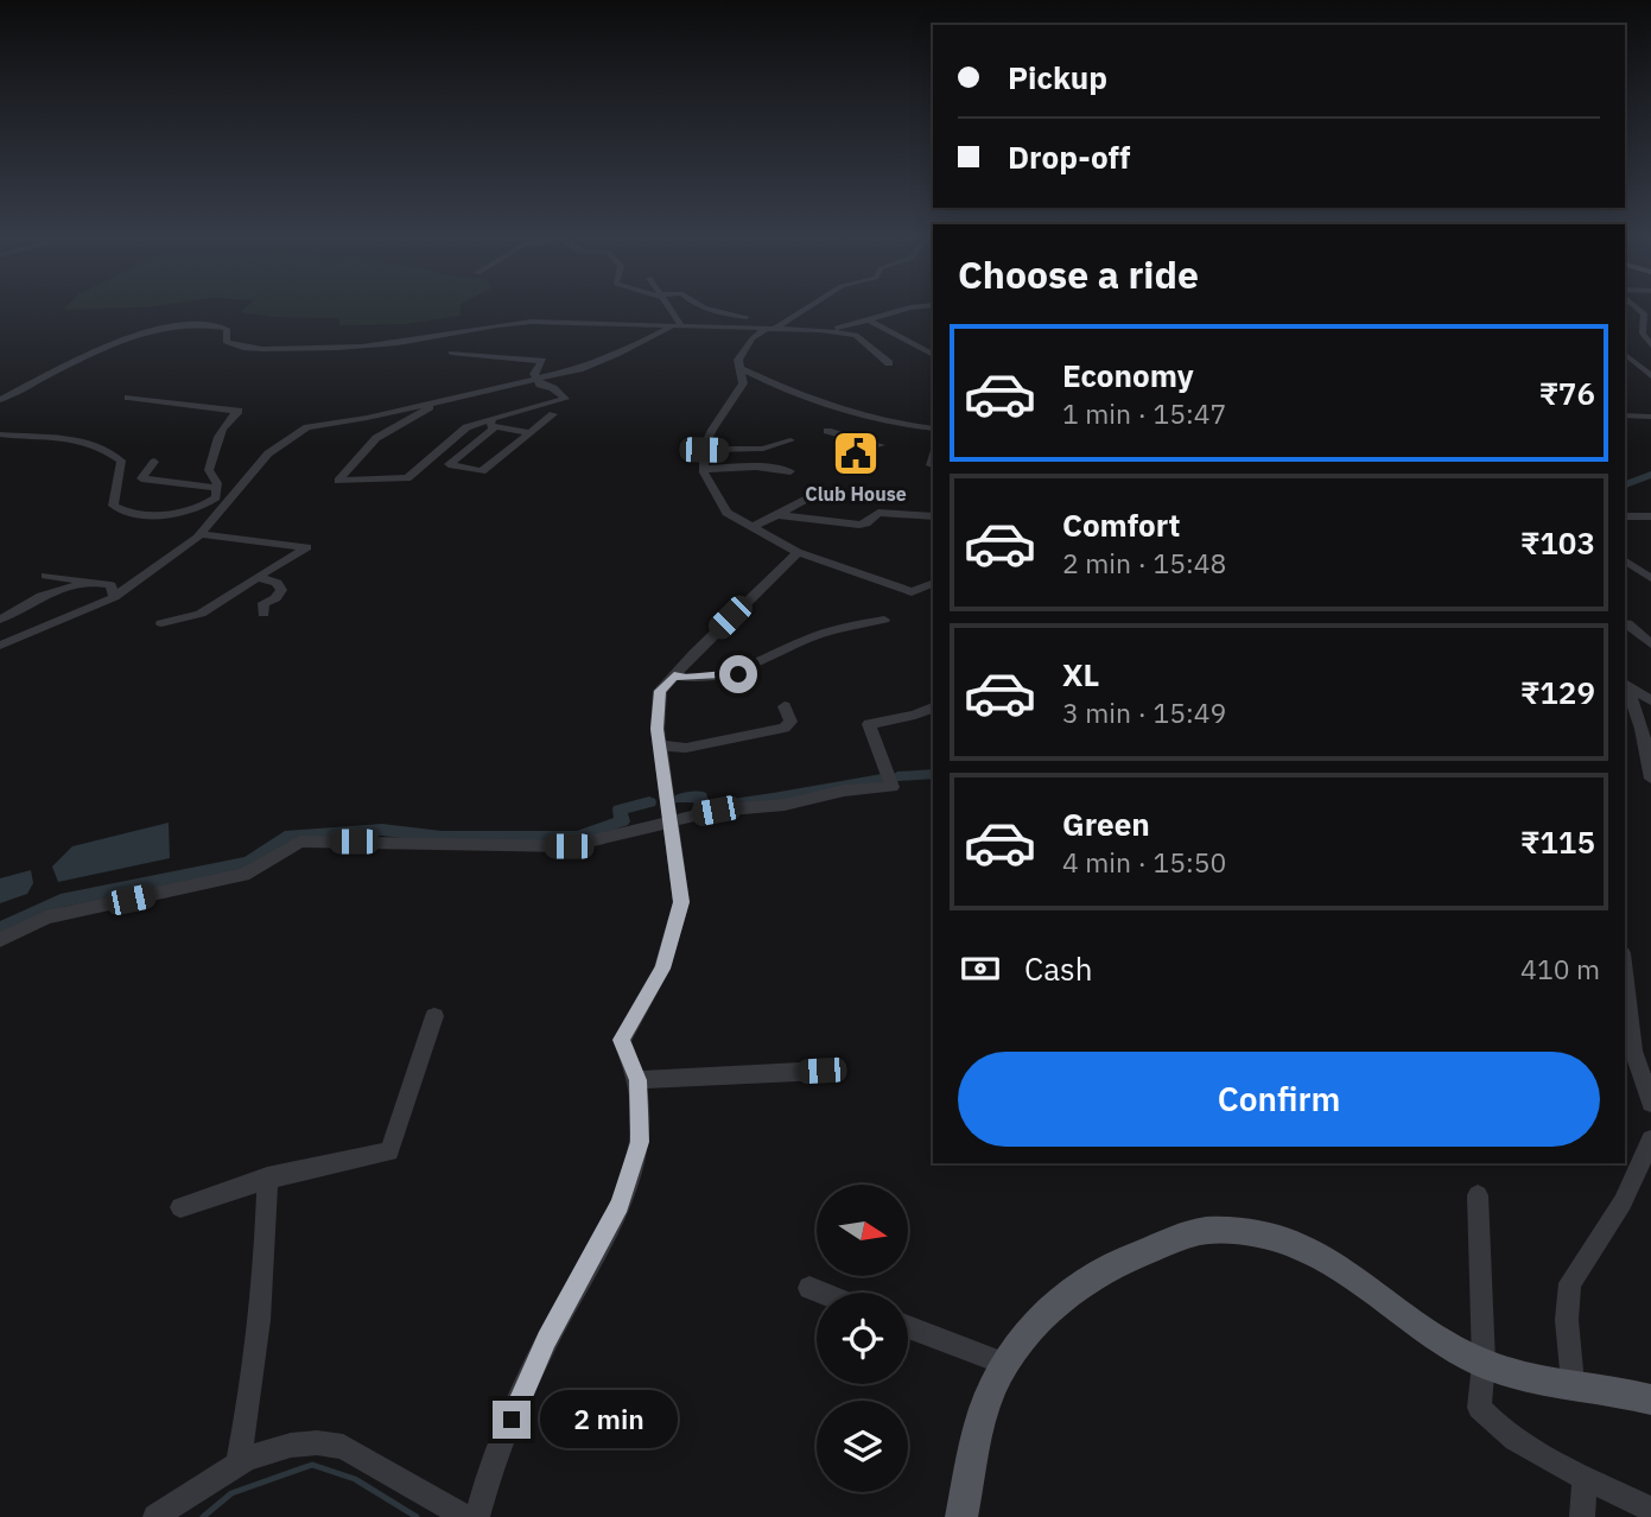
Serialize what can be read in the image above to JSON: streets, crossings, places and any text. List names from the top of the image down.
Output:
{
  "places": {
    "public building": ["Club House"]
  },
  "north": "right",
  "page": {
    "banner": ["Pickup", "Drop-off"],
    "heading": "Choose a ride",
    "list": [
      {
        "name": "Economy",
        "note": "1 min · 15:47",
        "value": "₹76"
      },
      {
        "name": "Comfort",
        "note": "2 min · 15:48",
        "value": "₹103"
      },
      {
        "name": "XL",
        "note": "3 min · 15:49",
        "value": "₹129"
      },
      {
        "name": "Green",
        "note": "4 min · 15:50",
        "value": "₹115"
      }
    ],
    "pay": ["Cash", "410 m"],
    "buttons": "Confirm",
    "bubble": "2 min"
  }
}
